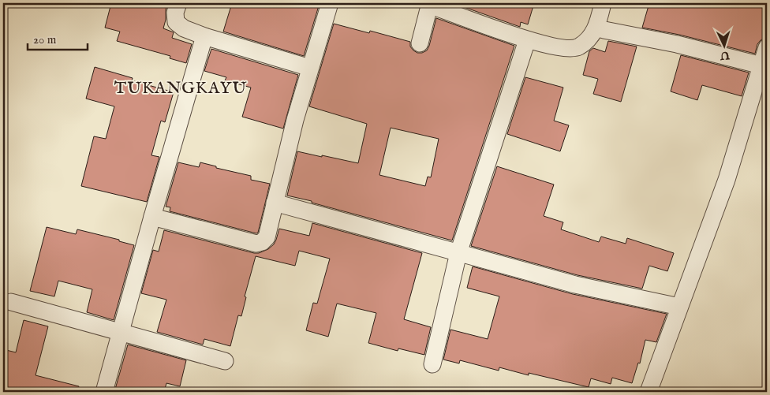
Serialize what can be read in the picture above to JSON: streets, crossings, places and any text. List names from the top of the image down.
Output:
{
  "districts": ["TUKANGKAYU"],
  "scale_bar": "20 m",
  "north": "bottom"
}
